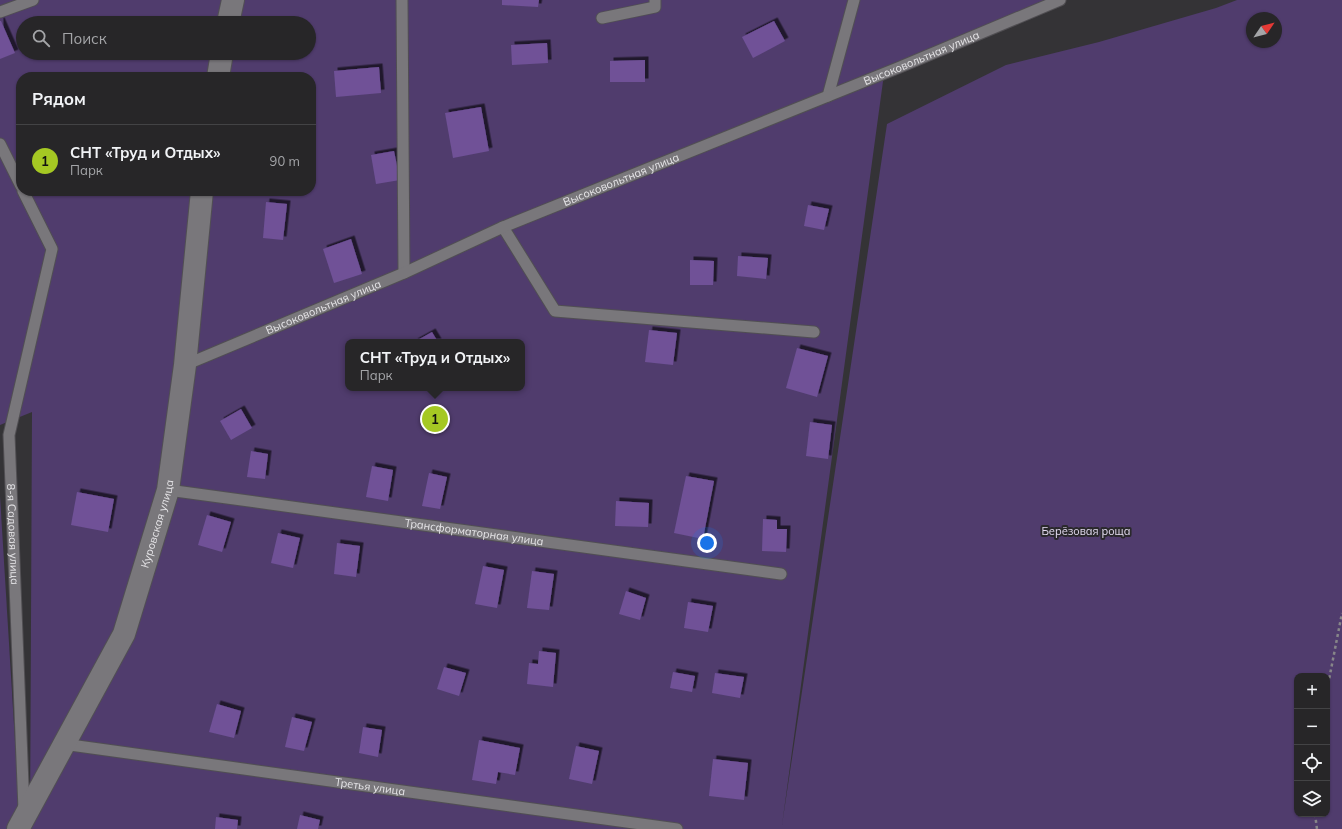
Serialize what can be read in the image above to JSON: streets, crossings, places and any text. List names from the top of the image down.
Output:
{
  "streets": {
    "street": ["Куровская улица"],
    "lane": [
      "Высоковольтная улица",
      "Трансформаторная улица",
      "8-я Садовая улица",
      "Третья улица"
    ]
  },
  "crossings": [
    ["Высоковольтная улица", "Куровская улица"],
    ["Куровская улица", "Трансформаторная улица"],
    ["Куровская улица", "8-я Садовая улица"],
    ["Куровская улица", "Третья улица"]
  ],
  "parks": ["Берёзовая роща"],
  "north": "top right",
  "page": {
    "search": "Поиск",
    "heading": "Рядом",
    "list": [
      {
        "mark": "1",
        "name": "СНТ «Труд и Отдых»",
        "note": "Парк",
        "value": "90 m"
      }
    ],
    "popup": ["СНТ «Труд и Отдых»", "Парк"],
    "pins": "1",
    "map_buttons": ["+", "−"]
  }
}
